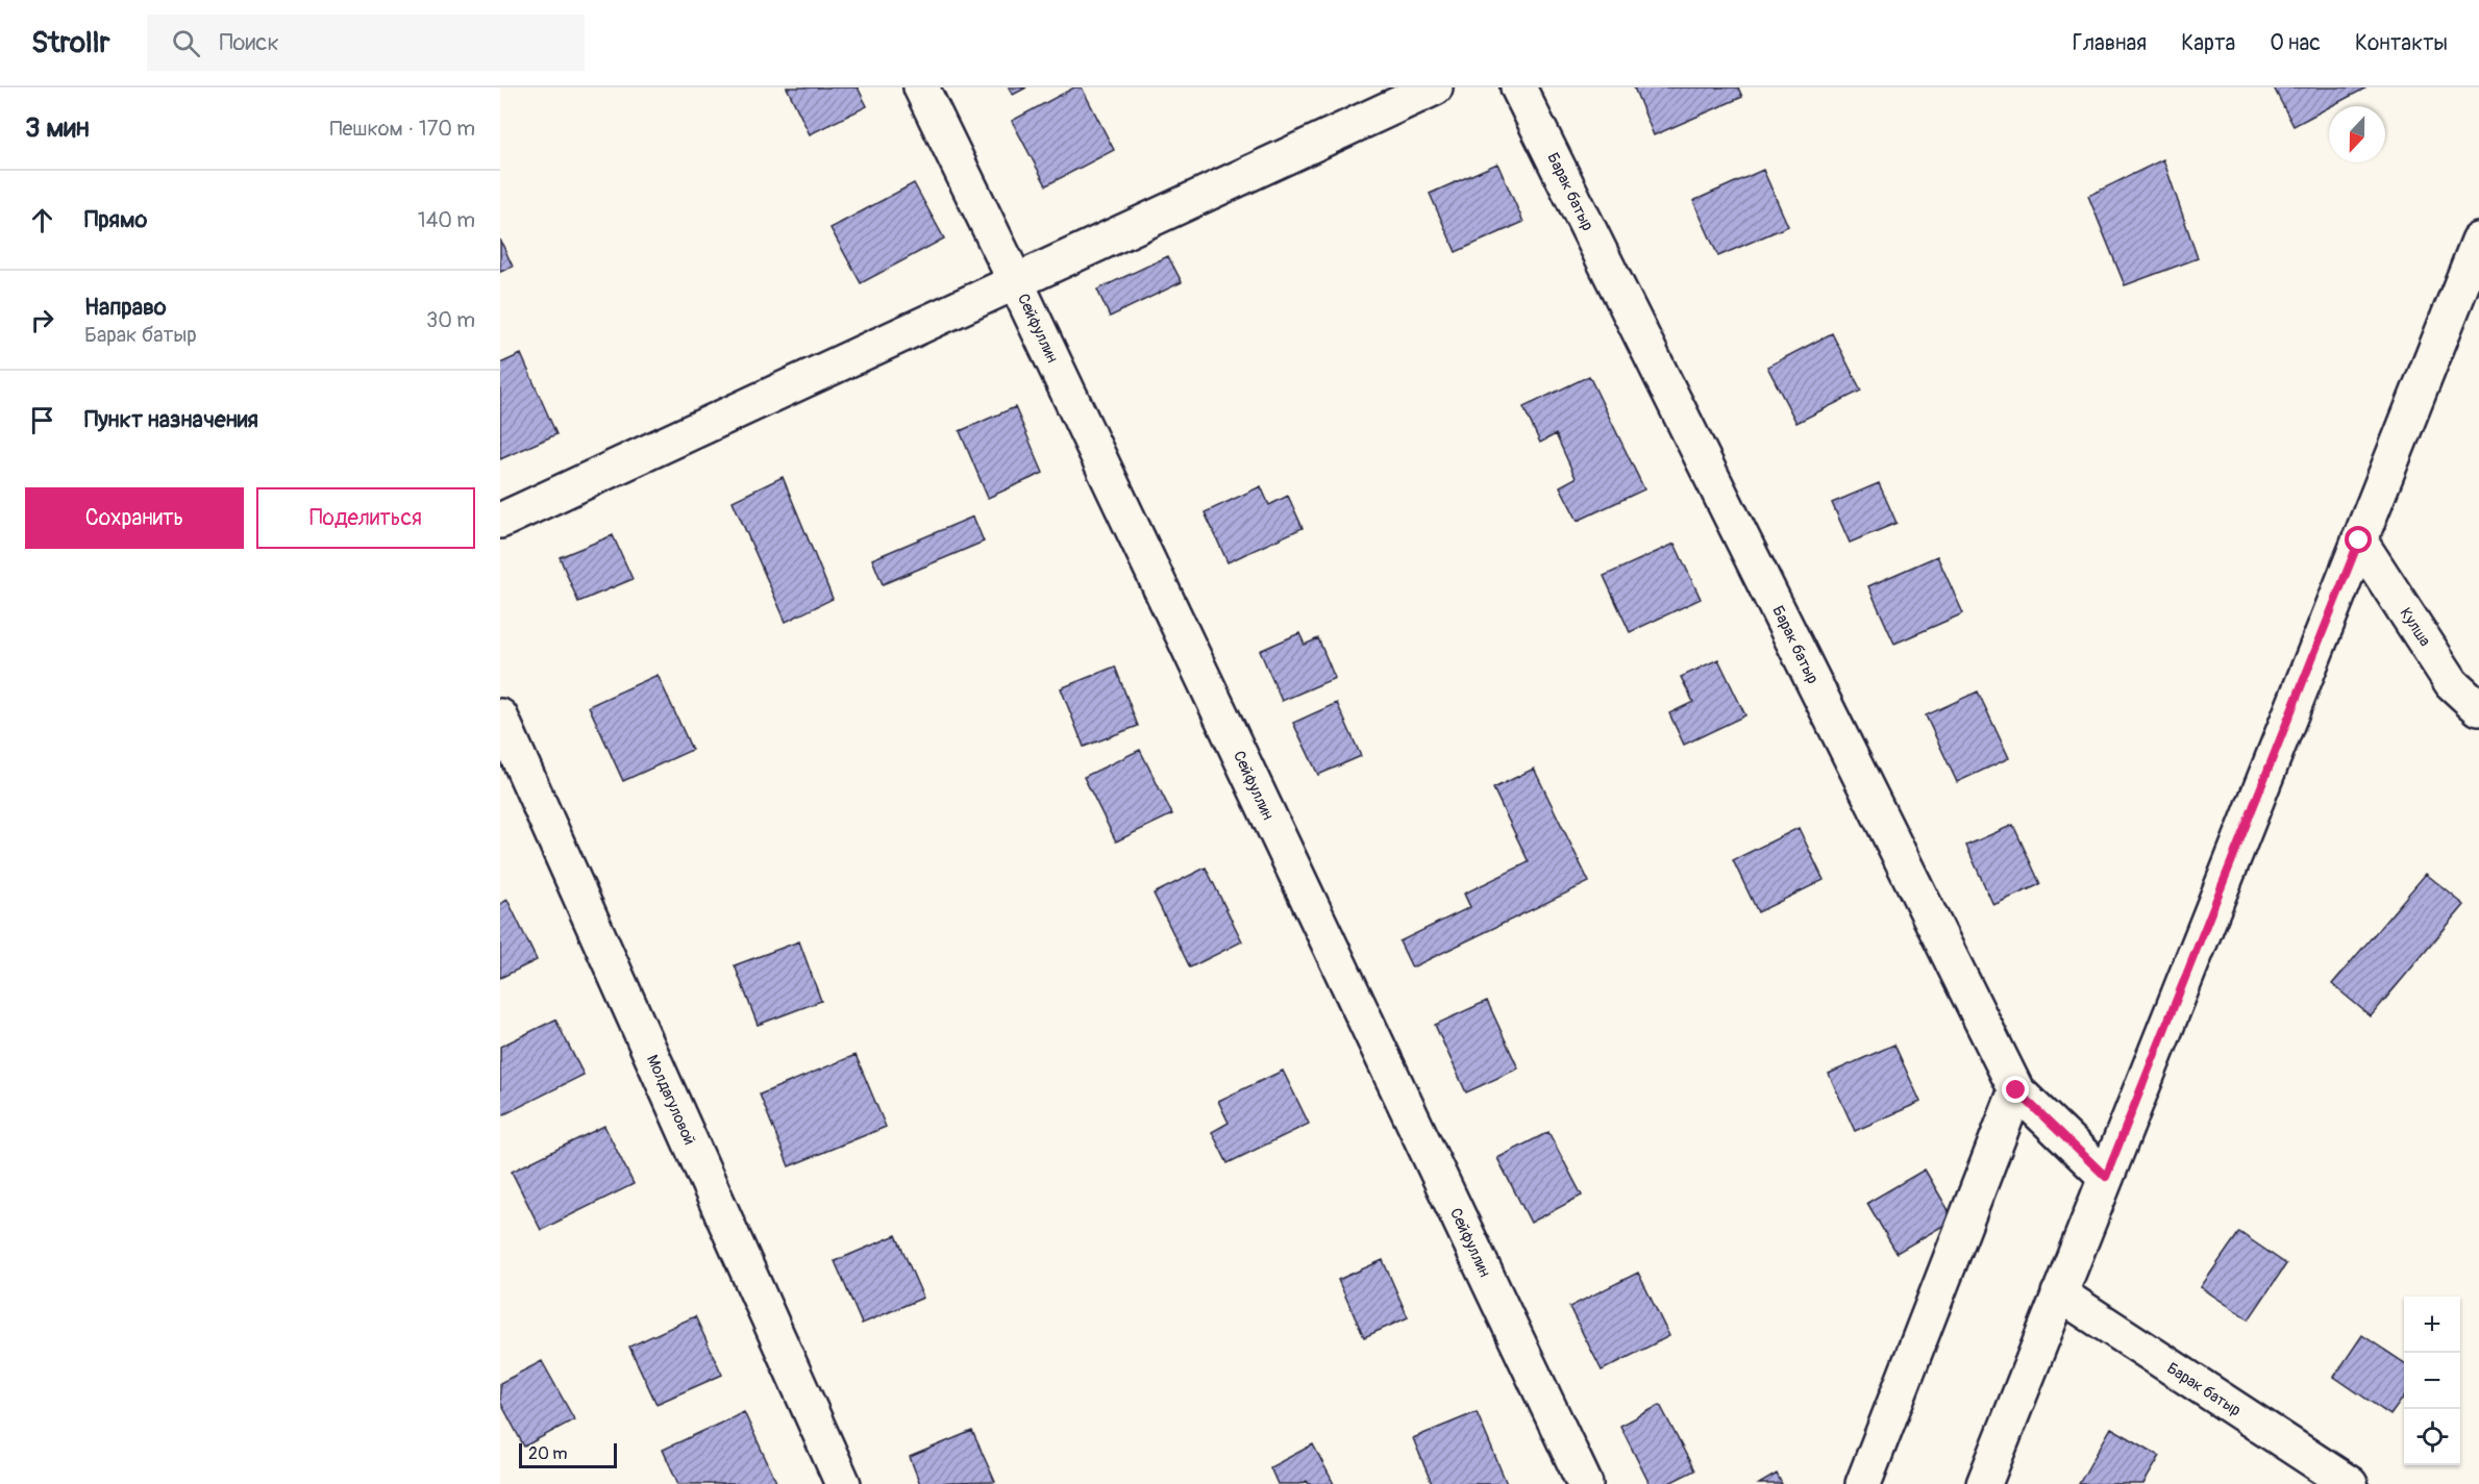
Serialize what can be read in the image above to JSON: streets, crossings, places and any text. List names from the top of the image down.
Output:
{
  "streets": {
    "street": [
      "Барак батыр",
      "Сейфуллин",
      "Кулша",
      "Молдагуловой"
    ]
  },
  "scale_bar": "20 m",
  "north": "bottom",
  "page": {
    "header": "Strollr",
    "search": "Поиск",
    "nav": [
      "Главная",
      "Карта",
      "О нас",
      "Контакты"
    ],
    "heading": ["3 мин", "Пешком · 170 m"],
    "list": [
      ["Прямо", "140 m"],
      ["Направо", "Барак батыр", "30 m"],
      "Пункт назначения"
    ],
    "buttons": ["Сохранить", "Поделиться"],
    "map_buttons": ["+", "−"],
    "scale": "20 m"
  }
}
